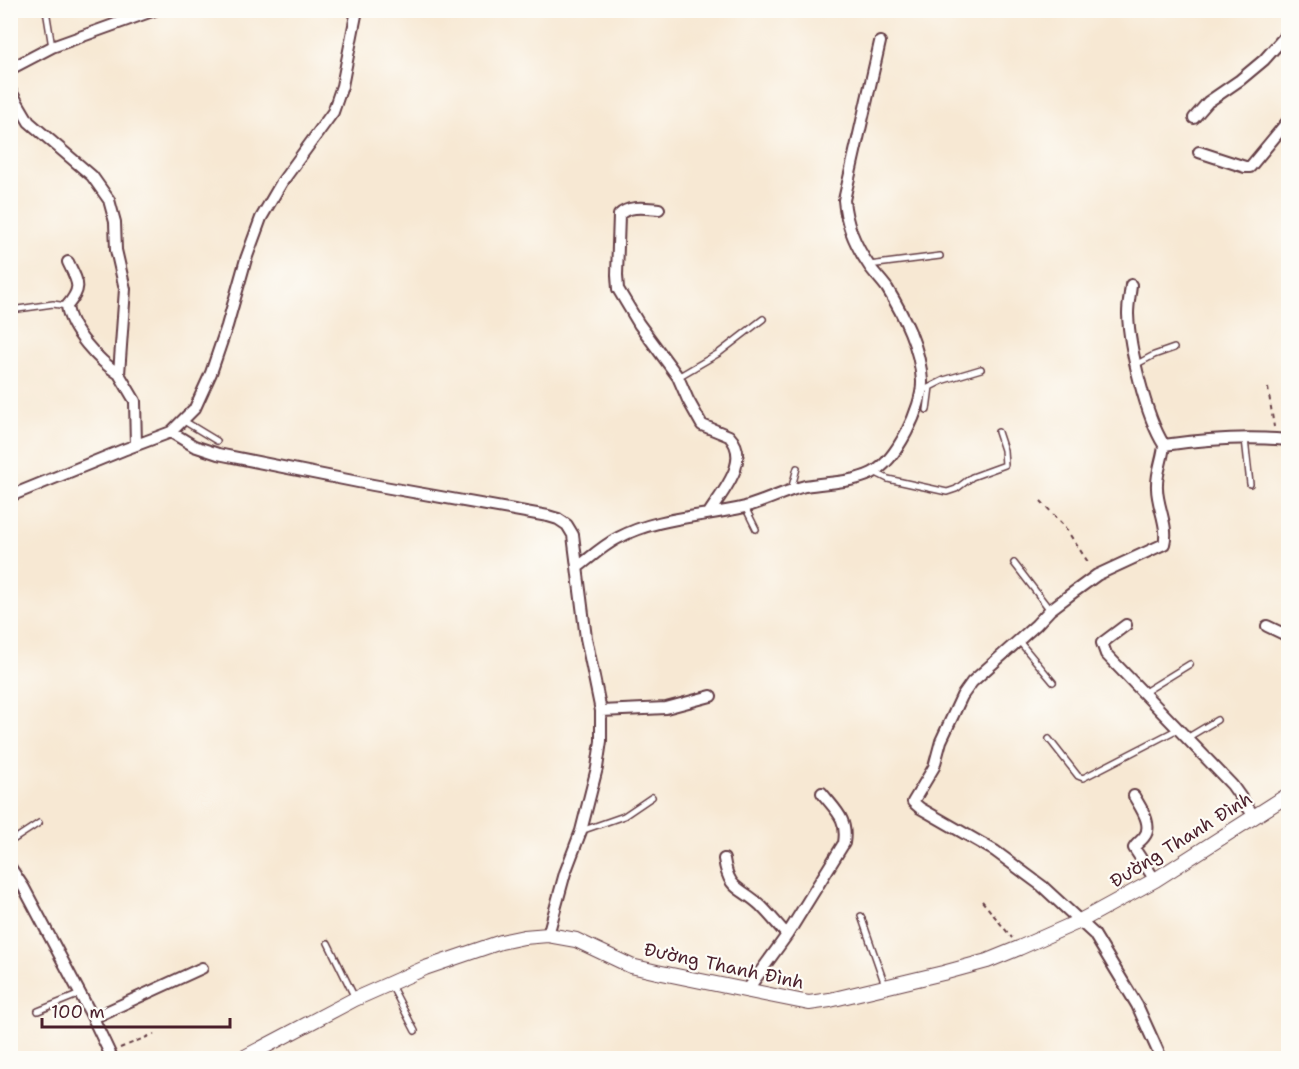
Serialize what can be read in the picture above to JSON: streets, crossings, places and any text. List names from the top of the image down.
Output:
{
  "streets": {
    "street": ["Đường Thanh Đình"]
  },
  "scale_bar": "100 m"
}
